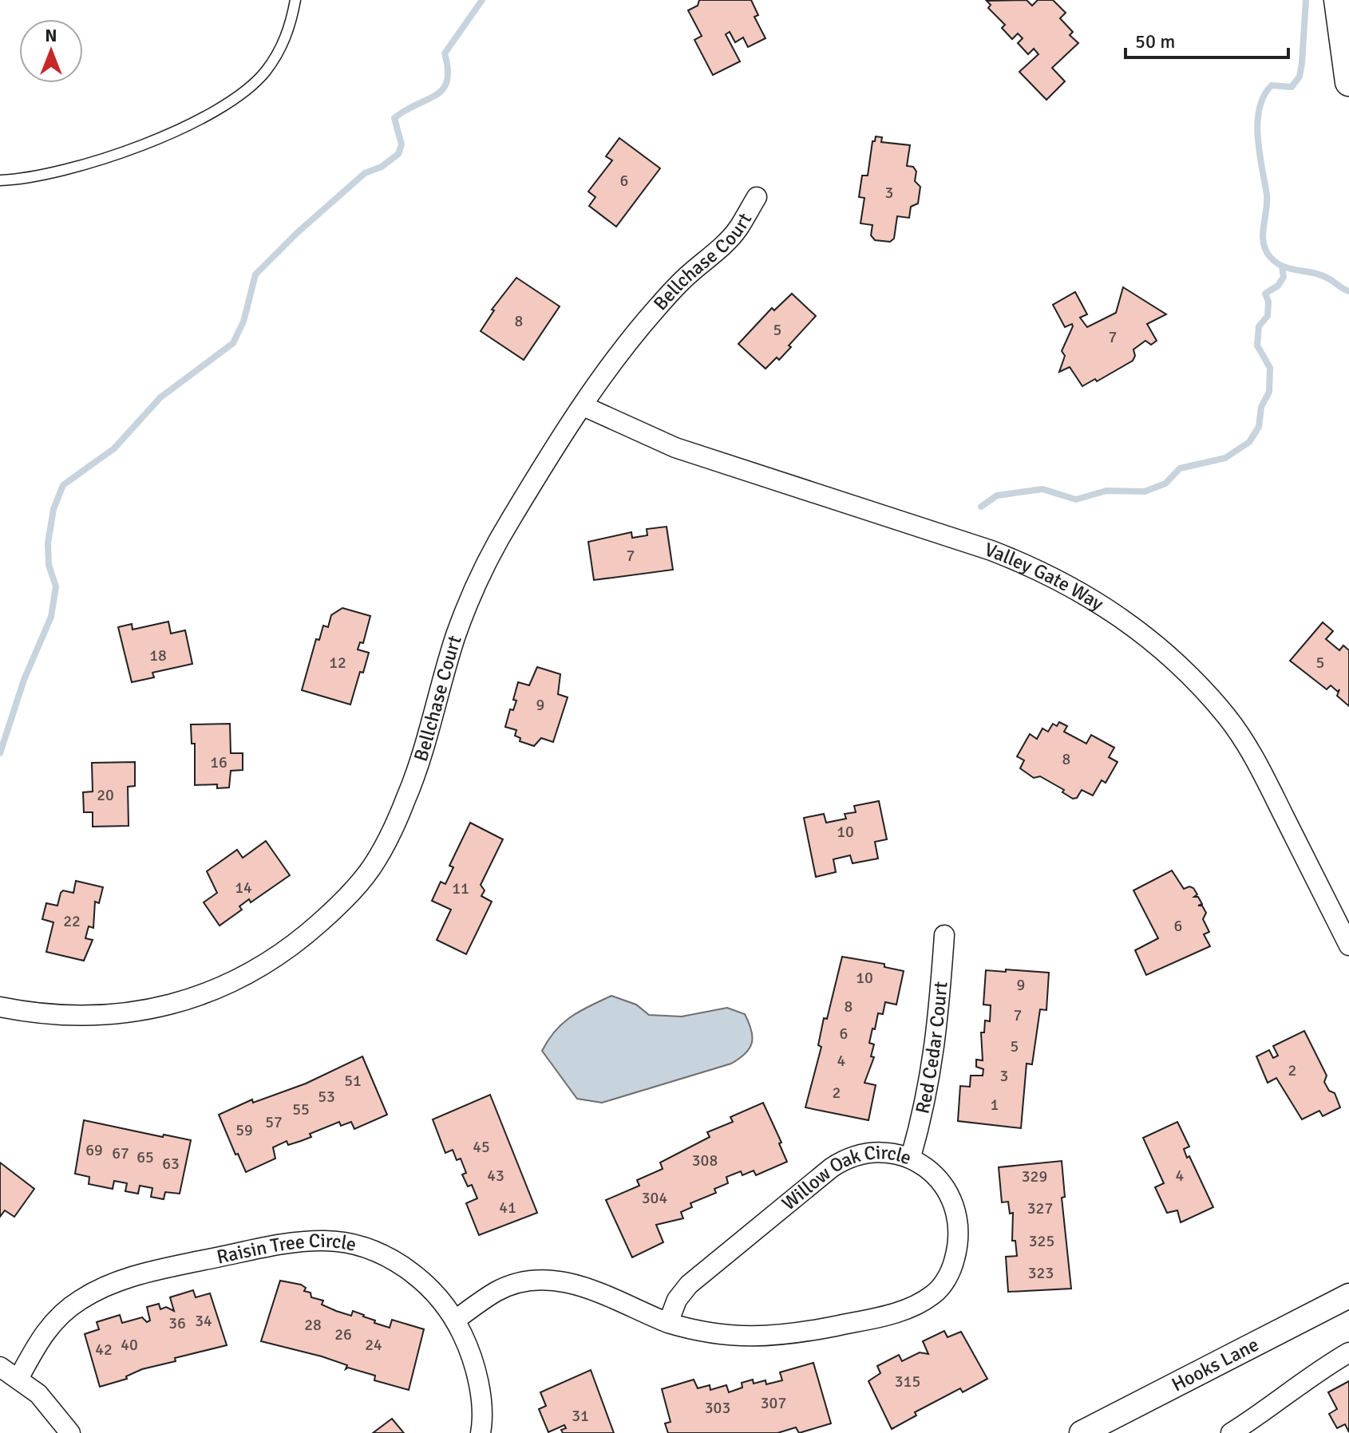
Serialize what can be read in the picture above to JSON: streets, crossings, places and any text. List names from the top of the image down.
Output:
{
  "streets": {
    "street": [
      "Bellchase Court",
      "Valley Gate Way",
      "Red Cedar Court",
      "Willow Oak Circle",
      "Raisin Tree Circle",
      "Hooks Lane"
    ]
  },
  "crossings": [
    ["Bellchase Court", "Valley Gate Way"],
    ["Red Cedar Court", "Willow Oak Circle"],
    ["Willow Oak Circle", "Raisin Tree Circle"]
  ],
  "house_numbers": [
    "6",
    "3",
    "8",
    "5",
    "7",
    "7",
    "18",
    "12",
    "5",
    "9",
    "8",
    "16",
    "20",
    "10",
    "14",
    "11",
    "22",
    "6",
    "10",
    "9",
    "8",
    "7",
    "6",
    "5",
    "4",
    "2",
    "3",
    "51",
    "2",
    "53",
    "1",
    "55",
    "57",
    "59",
    "45",
    "69",
    "67",
    "65",
    "308",
    "63",
    "43",
    "4",
    "329",
    "304",
    "41",
    "327",
    "325",
    "323",
    "34",
    "36",
    "28",
    "26",
    "40",
    "24",
    "42",
    "315",
    "307",
    "303",
    "31"
  ],
  "scale_bar": "50 m",
  "north": "top"
}
